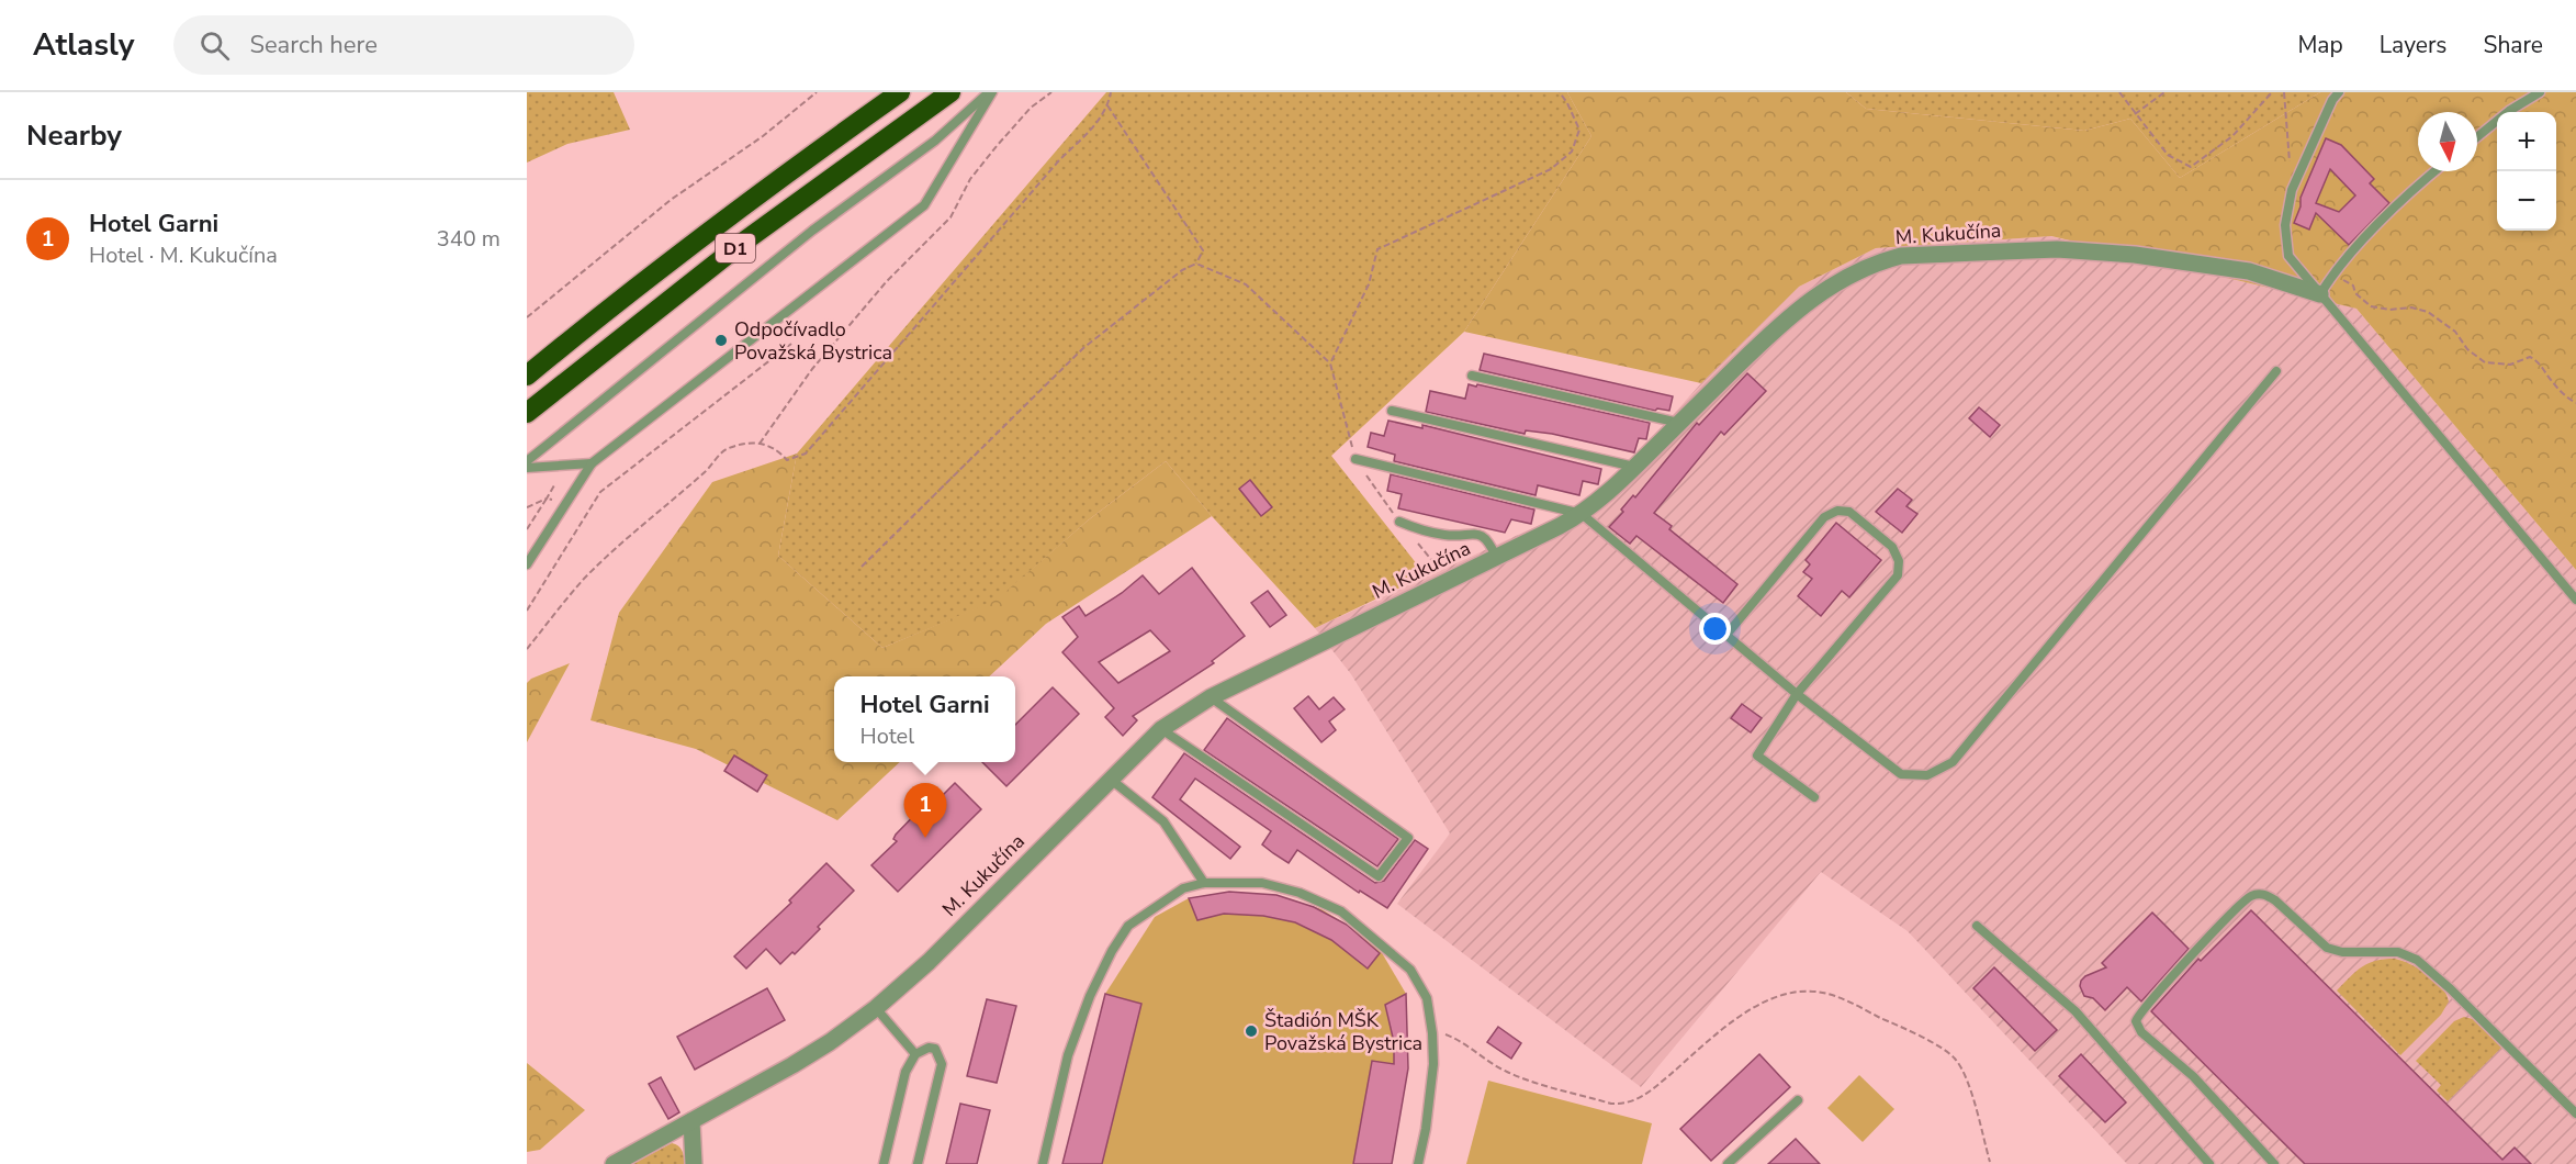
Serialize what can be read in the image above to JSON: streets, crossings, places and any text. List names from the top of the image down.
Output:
{
  "streets": {
    "highway": ["D1"],
    "street": ["M. Kukučína"]
  },
  "places": ["Odpočívadlo Považská Bystrica", "Štadión MŠK Považská Bystrica"],
  "north": "bottom",
  "page": {
    "header": "Atlasly",
    "search": "Search here",
    "nav": ["Map", "Layers", "Share"],
    "heading": "Nearby",
    "map_buttons": ["+", "−"],
    "list": [
      {
        "mark": "1",
        "name": "Hotel Garni",
        "note": "Hotel · M. Kukučína",
        "value": "340 m"
      }
    ],
    "popup": ["Hotel Garni", "Hotel"],
    "pins": "1"
  }
}
